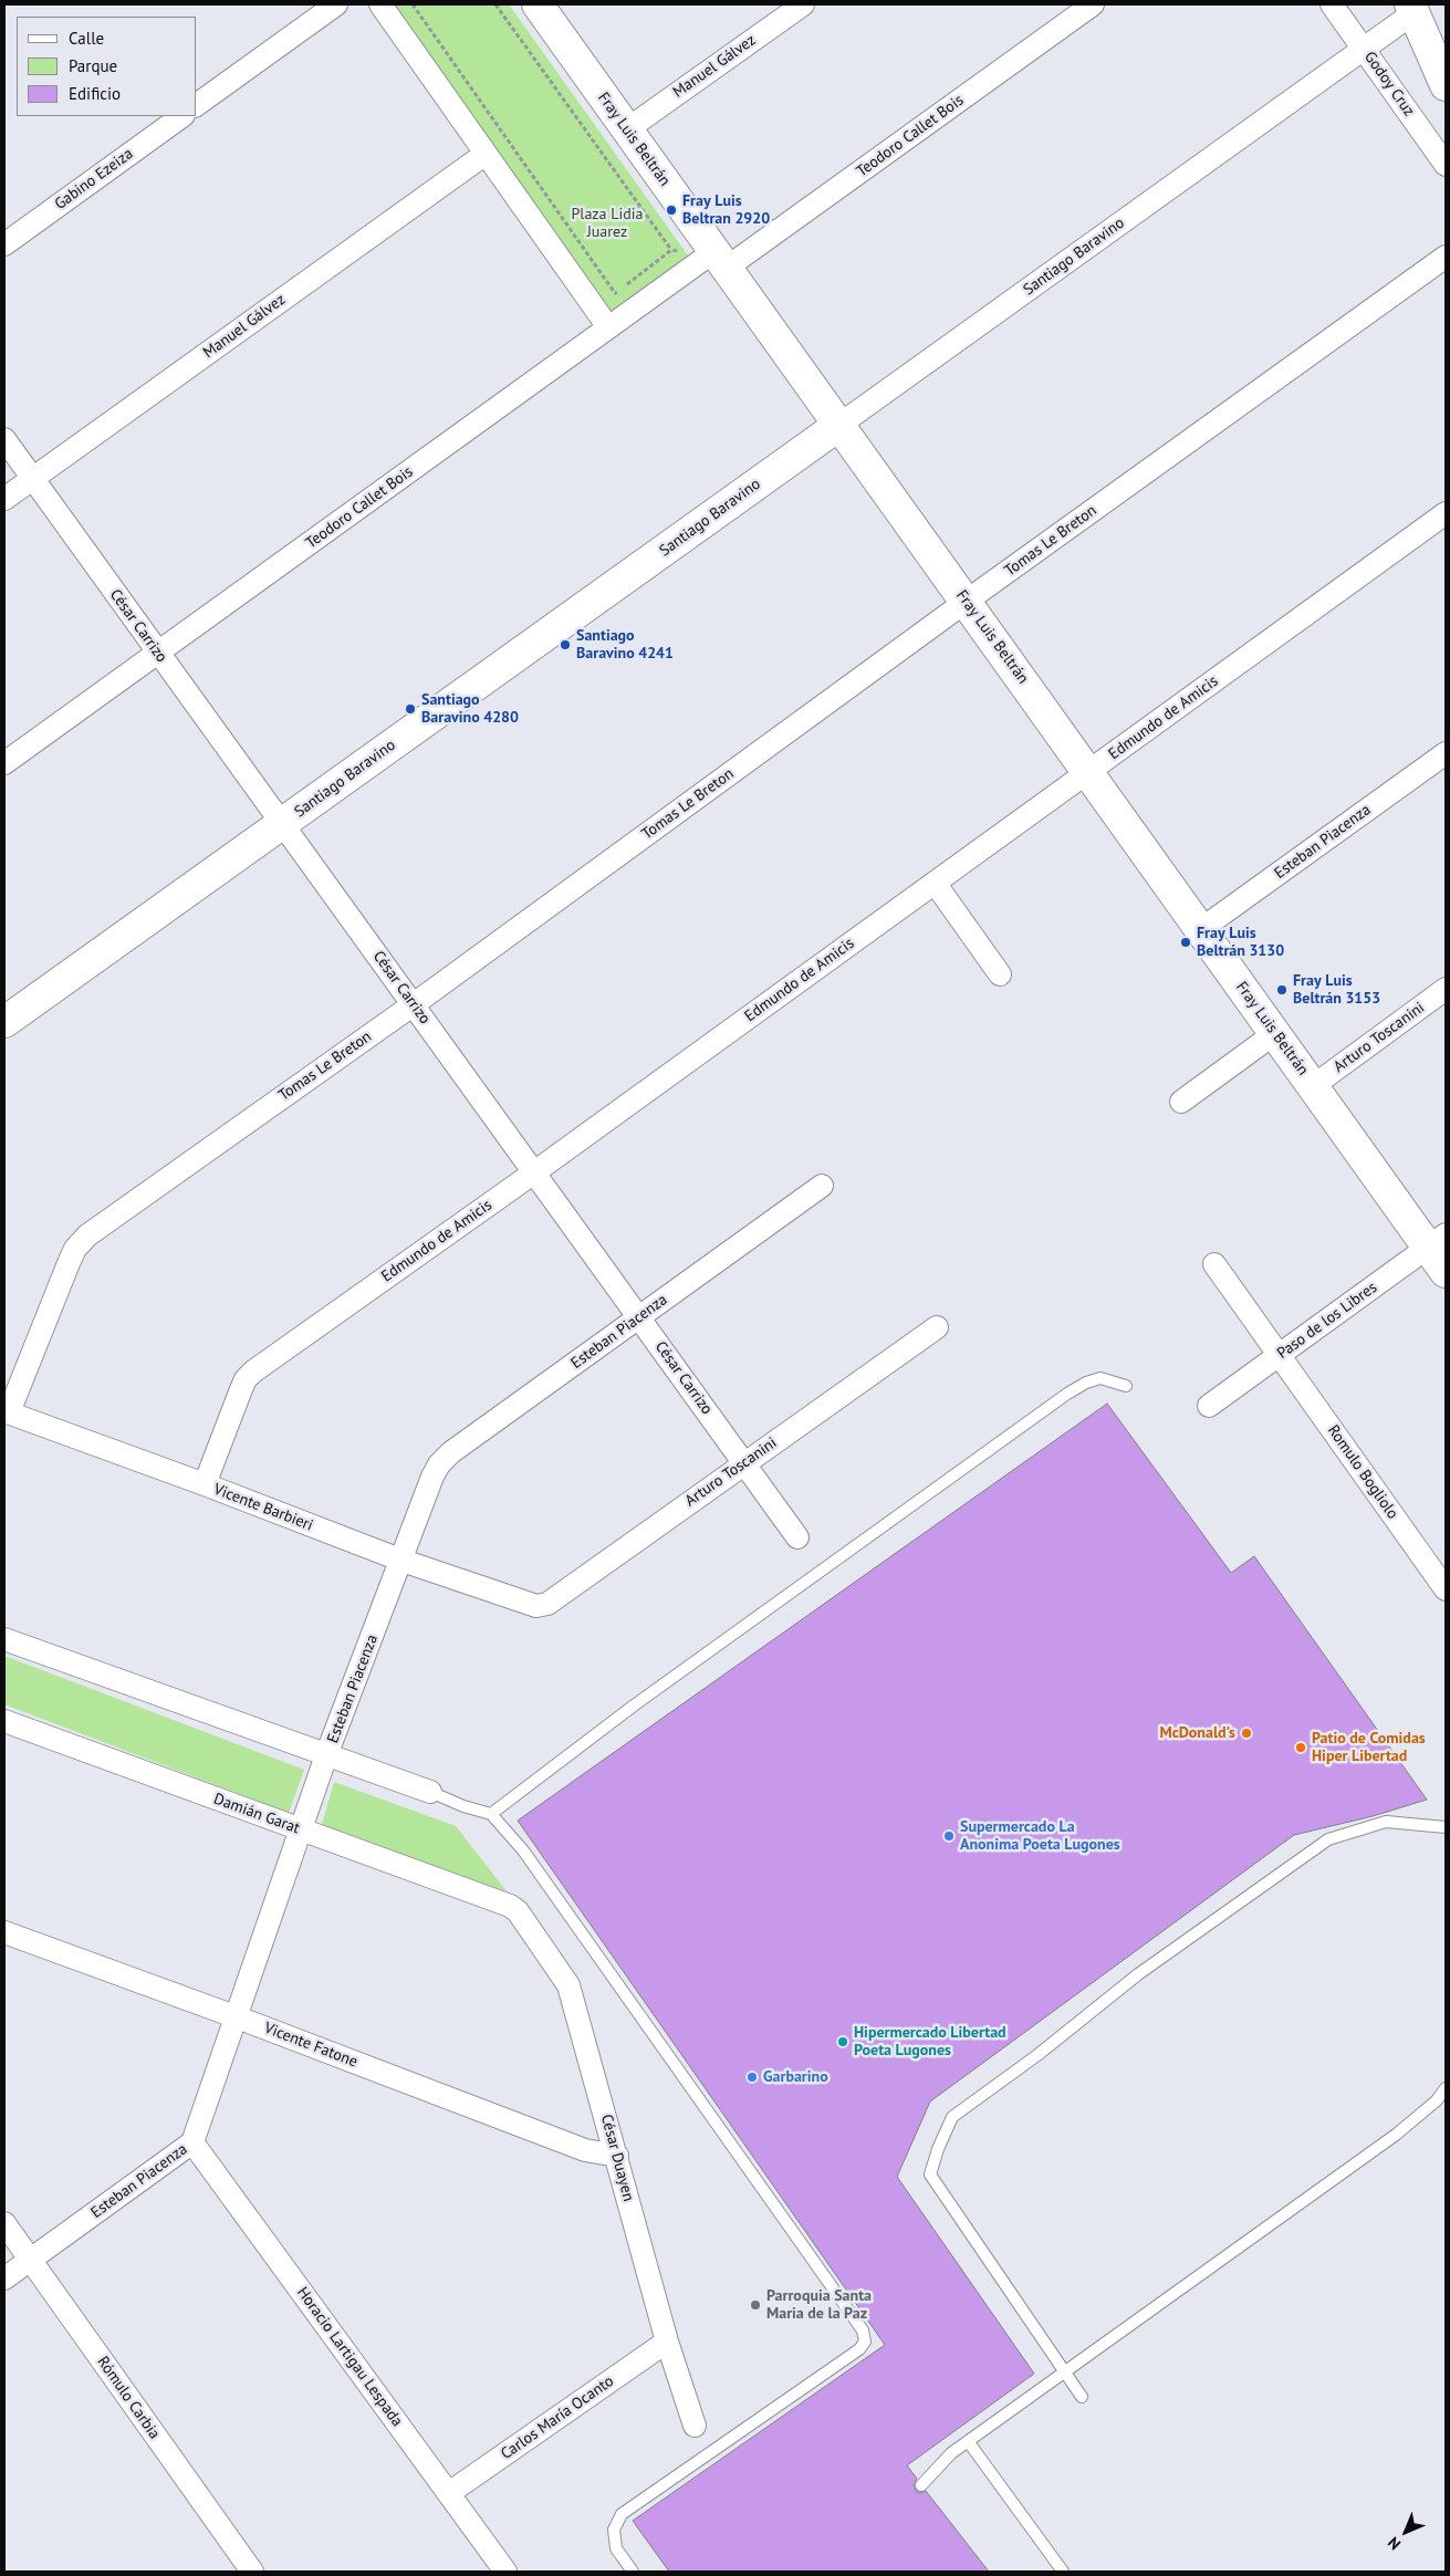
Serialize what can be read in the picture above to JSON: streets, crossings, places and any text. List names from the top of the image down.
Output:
{
  "streets": {
    "main road": ["Fray Luis Beltrán", "Santiago Baravino"],
    "street": [
      "Manuel Gálvez",
      "Godoy Cruz",
      "Teodoro Callet Bois",
      "Gabino Ezeiza",
      "Tomas Le Breton",
      "César Carrizo",
      "Edmundo de Amicis",
      "Esteban Piacenza",
      "Arturo Toscanini",
      "Paso de los Libres",
      "Romulo Bogliolo",
      "Vicente Barbieri",
      "Damián Garat",
      "Vicente Fatone",
      "César Duayen",
      "Horacio Lartigau Lespada",
      "Rómulo Carbia",
      "Carlos María Ocanto"
    ]
  },
  "crossings": [
    ["Manuel Gálvez", "Fray Luis Beltrán"],
    ["Manuel Gálvez", "César Carrizo"],
    ["Godoy Cruz", "Santiago Baravino"],
    ["Teodoro Callet Bois", "Fray Luis Beltrán"],
    ["Teodoro Callet Bois", "César Carrizo"],
    ["Fray Luis Beltrán", "Santiago Baravino"],
    ["Fray Luis Beltrán", "Tomas Le Breton"],
    ["Fray Luis Beltrán", "Edmundo de Amicis"],
    ["Fray Luis Beltrán", "Esteban Piacenza"],
    ["Fray Luis Beltrán", "Arturo Toscanini"],
    ["Fray Luis Beltrán", "Paso de los Libres"],
    ["Santiago Baravino", "César Carrizo"],
    ["Tomas Le Breton", "César Carrizo"],
    ["Tomas Le Breton", "Vicente Barbieri"],
    ["César Carrizo", "Edmundo de Amicis"],
    ["César Carrizo", "Esteban Piacenza"],
    ["César Carrizo", "Arturo Toscanini"],
    ["Edmundo de Amicis", "Vicente Barbieri"],
    ["Esteban Piacenza", "Vicente Barbieri"],
    ["Esteban Piacenza", "Damián Garat"],
    ["Esteban Piacenza", "Vicente Fatone"],
    ["Esteban Piacenza", "Horacio Lartigau Lespada"],
    ["Esteban Piacenza", "Rómulo Carbia"],
    ["Arturo Toscanini", "Vicente Barbieri"],
    ["Paso de los Libres", "Romulo Bogliolo"],
    ["Damián Garat", "César Duayen"],
    ["Vicente Fatone", "César Duayen"],
    ["César Duayen", "Carlos María Ocanto"],
    ["Horacio Lartigau Lespada", "Carlos María Ocanto"]
  ],
  "parks": ["Plaza Lidia Juarez"],
  "places": [
    "Fray Luis Beltran 2920",
    "Santiago Baravino 4241",
    "Santiago Baravino 4280",
    "Fray Luis Beltrán 3130",
    "Fray Luis Beltrán 3153",
    "McDonald's",
    "Patio de Comidas Hiper Libertad",
    "Supermercado La Anonima Poeta Lugones",
    "Hipermercado Libertad Poeta Lugones",
    "Garbarino",
    "Parroquia Santa Maria de la Paz"
  ],
  "legend": ["Calle", "Parque", "Edificio"],
  "north": "bottom left"
}
